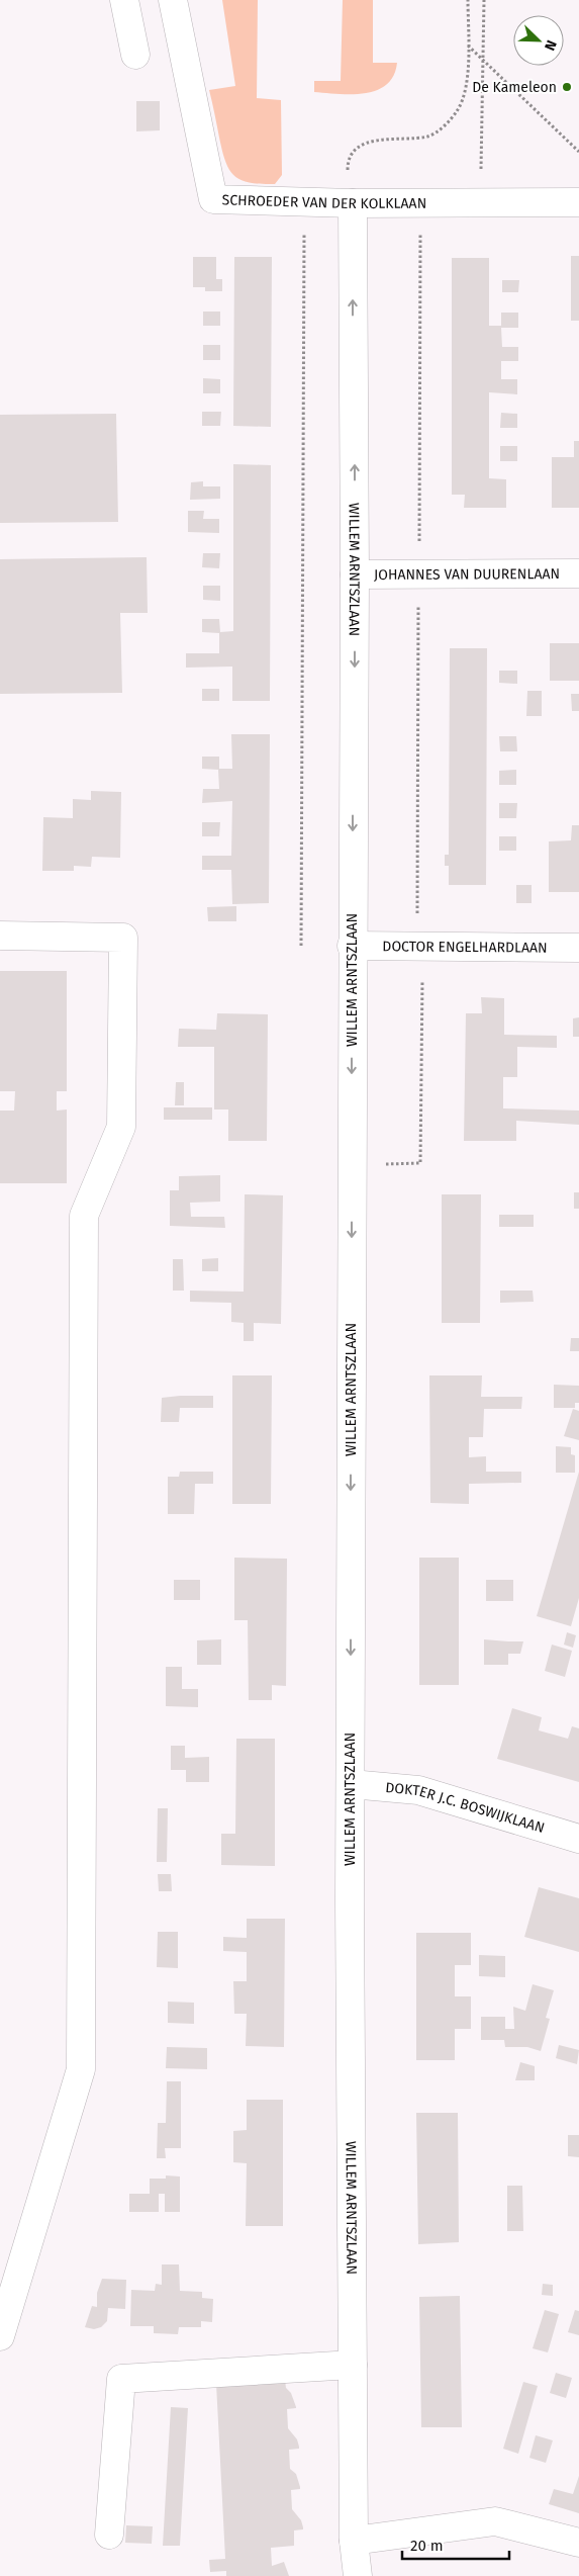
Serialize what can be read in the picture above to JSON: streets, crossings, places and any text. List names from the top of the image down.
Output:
{
  "streets": {
    "street": [
      "SCHROEDER VAN DER KOLKLAAN",
      "WILLEM ARNTSZLAAN",
      "JOHANNES VAN DUURENLAAN",
      "DOCTOR ENGELHARDLAAN",
      "DOKTER J.C. BOSWIJKLAAN"
    ]
  },
  "crossings": [
    ["SCHROEDER VAN DER KOLKLAAN", "WILLEM ARNTSZLAAN"],
    ["WILLEM ARNTSZLAAN", "JOHANNES VAN DUURENLAAN"],
    ["WILLEM ARNTSZLAAN", "DOCTOR ENGELHARDLAAN"],
    ["WILLEM ARNTSZLAAN", "DOKTER J.C. BOSWIJKLAAN"]
  ],
  "places": ["De Kameleon"],
  "scale_bar": "20 m",
  "north": "bottom right"
}
